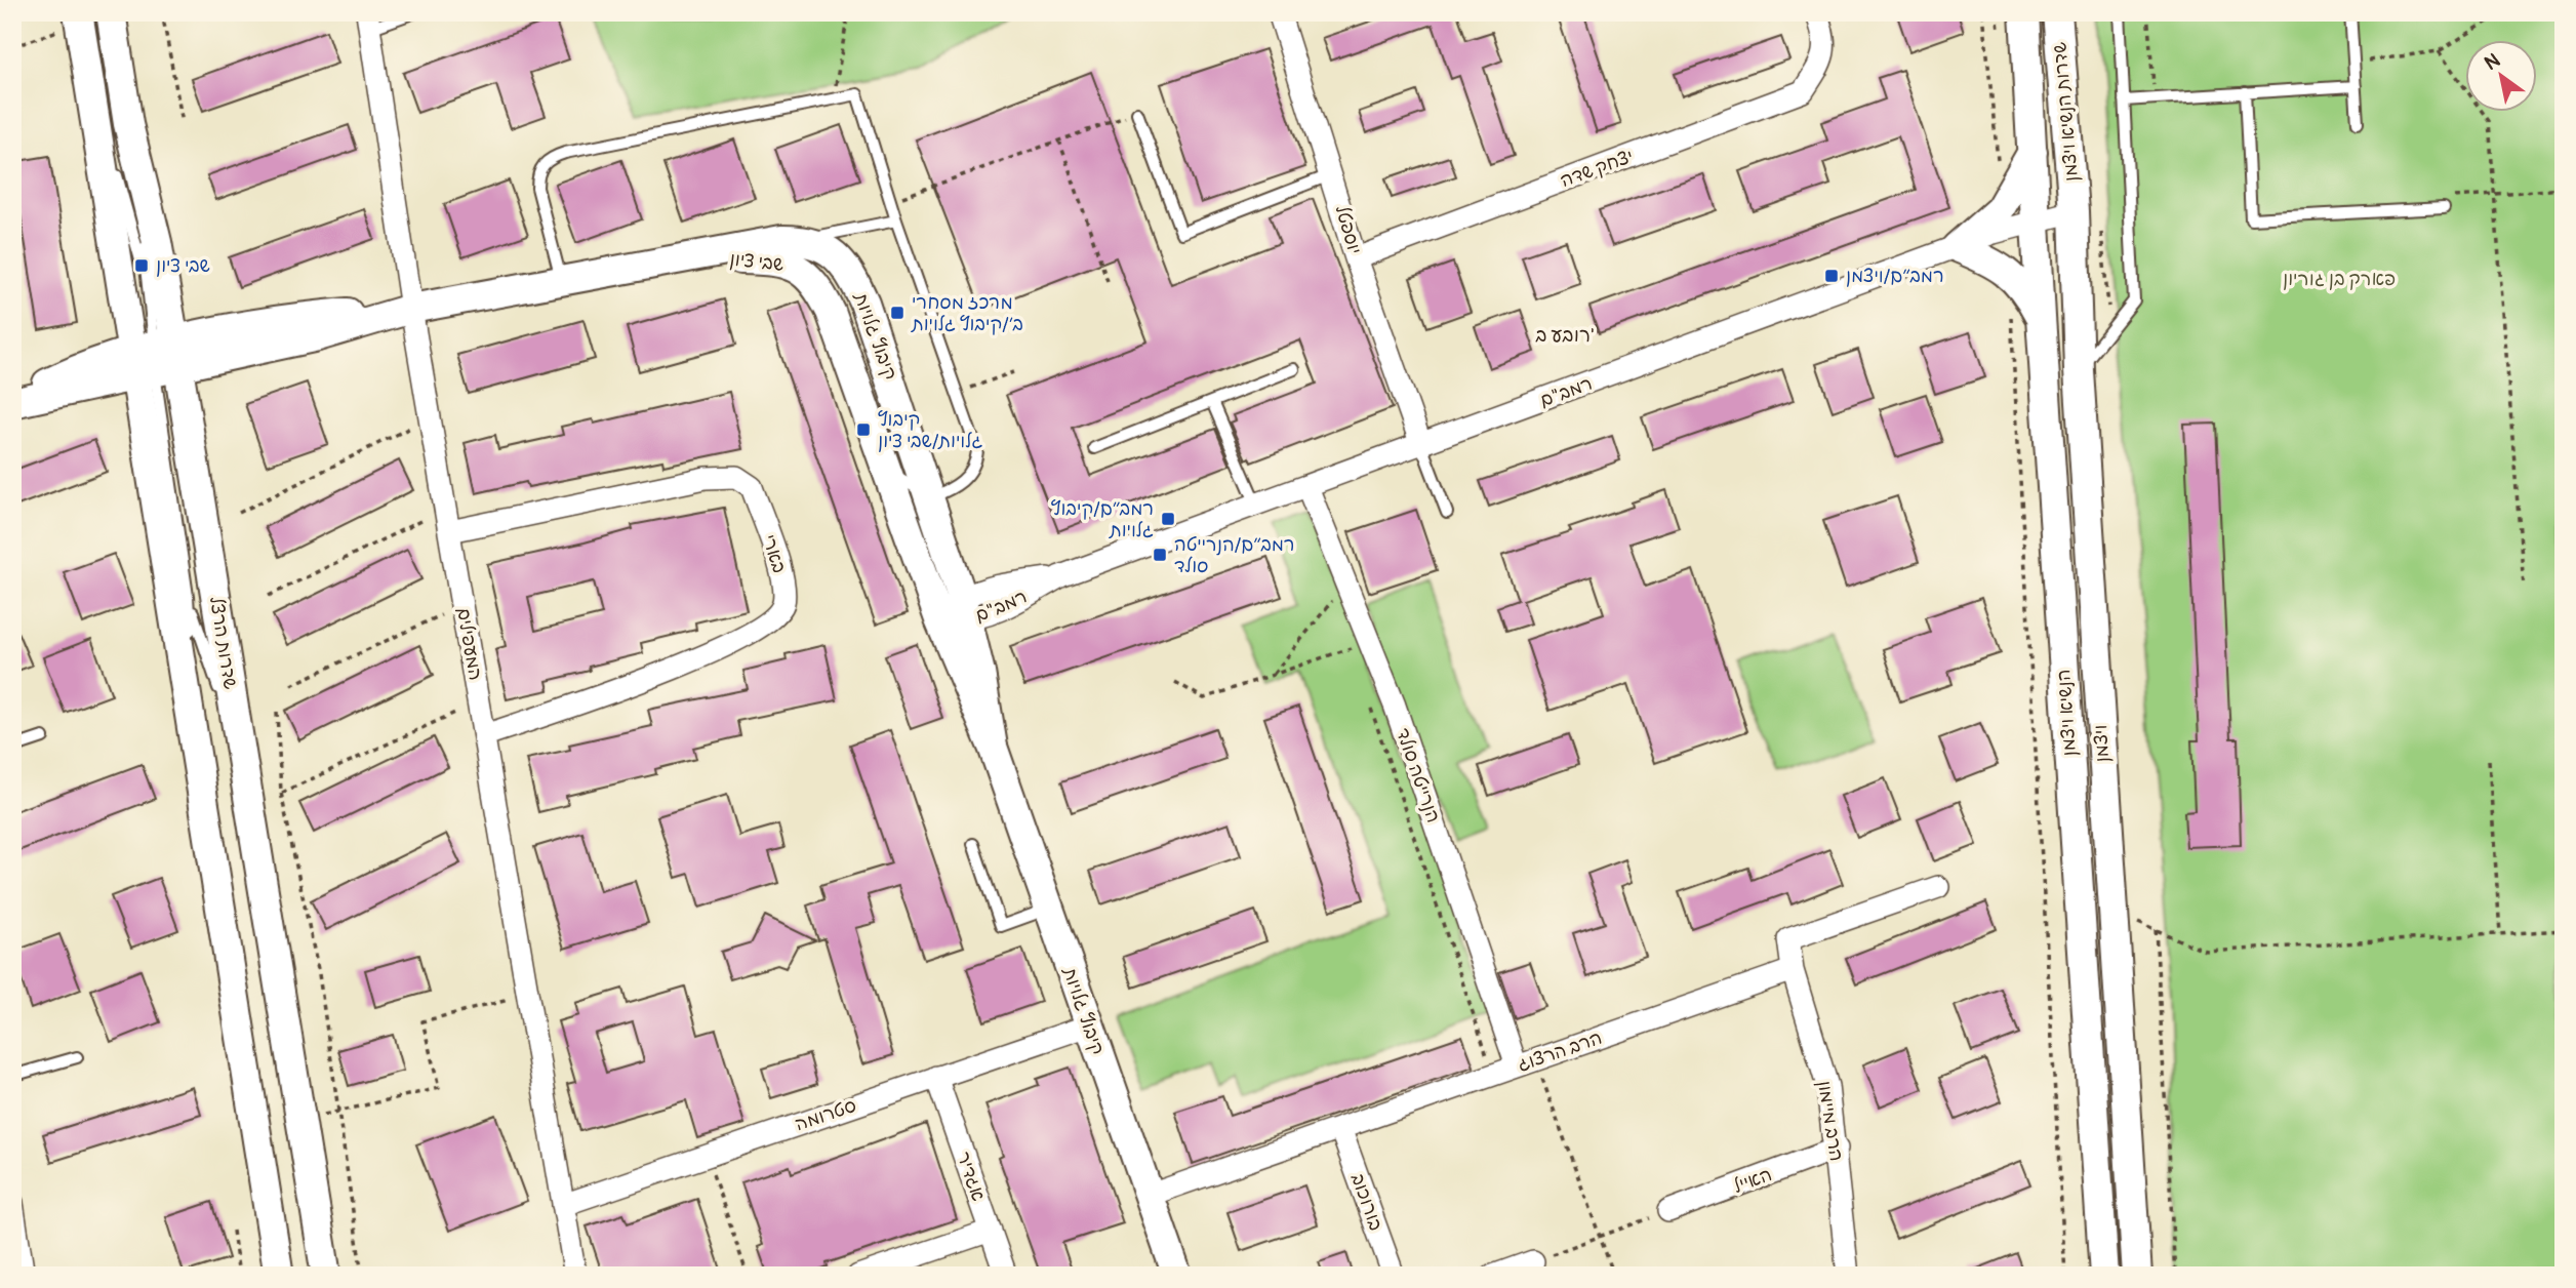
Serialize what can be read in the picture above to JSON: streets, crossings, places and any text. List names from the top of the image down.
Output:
{
  "streets": {
    "street": [
      "שדרות הנשיא ויצמן",
      "יצחק שדה",
      "יוספטל",
      "שבי ציון",
      "קיבוץ גלויות",
      "רמב\"ם",
      "בארי",
      "שדרות הרצל",
      "המעפילים",
      "הנשיא ויצמן",
      "ויצמן",
      "הנרייטה סולד",
      "הרב הרצוג",
      "סטרומה",
      "הרב מיימון",
      "אגדיר",
      "האייל",
      "בורוכוב"
    ]
  },
  "crossings": [
    ["שדרות הנשיא ויצמן", "רמב\"ם"],
    ["שדרות הנשיא ויצמן", "הנשיא ויצמן"],
    ["שדרות הנשיא ויצמן", "ויצמן"],
    ["יצחק שדה", "יוספטל"],
    ["יוספטל", "רמב\"ם"],
    ["שבי ציון", "קיבוץ גלויות"],
    ["שבי ציון", "שדרות הרצל"],
    ["שבי ציון", "המעפילים"],
    ["קיבוץ גלויות", "רמב\"ם"],
    ["קיבוץ גלויות", "הרב הרצוג"],
    ["קיבוץ גלויות", "סטרומה"],
    ["רמב\"ם", "הנשיא ויצמן"],
    ["רמב\"ם", "ויצמן"],
    ["רמב\"ם", "הנרייטה סולד"],
    ["בארי", "המעפילים"],
    ["המעפילים", "סטרומה"],
    ["הנרייטה סולד", "הרב הרצוג"],
    ["הרב הרצוג", "הרב מיימון"],
    ["הרב הרצוג", "בורוכוב"],
    ["סטרומה", "אגדיר"],
    ["הרב מיימון", "האייל"]
  ],
  "districts": ["רובע ב'"],
  "parks": ["פארק בן גוריון"],
  "places": {
    "transit": [
      "שבי ציון",
      "רמב״ם/ויצמן",
      "מרכז מסחרי ב׳/קיבוץ גלויות",
      "קיבוץ גלויות/שבי ציון",
      "רמב״ם/קיבוץ גלויות",
      "רמב״ם/הנרייטה סולד"
    ]
  },
  "north": "top left"
}
